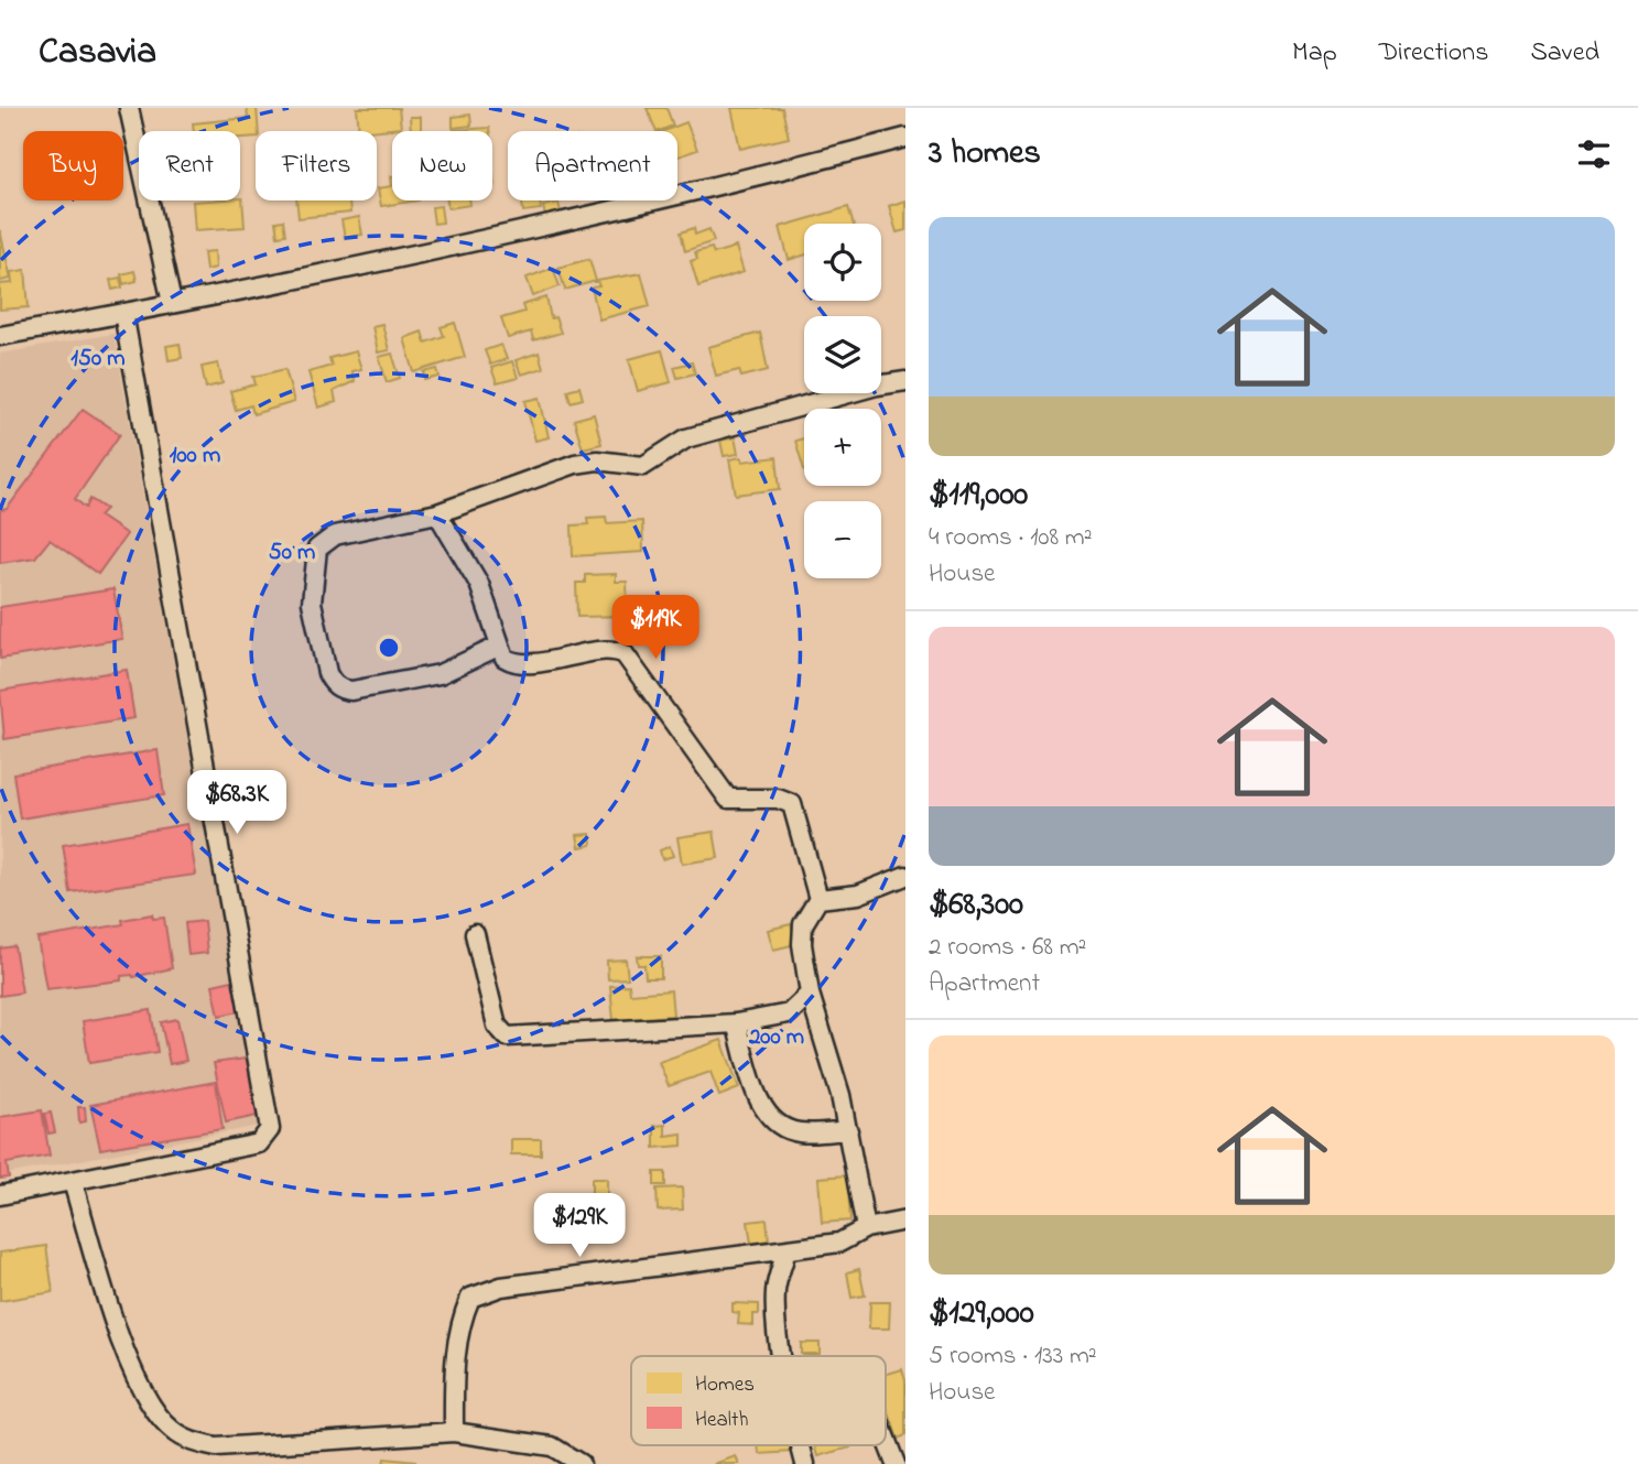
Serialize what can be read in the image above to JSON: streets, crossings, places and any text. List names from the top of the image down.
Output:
{
  "legend": ["Homes", "Health"],
  "page": {
    "header": "Casavia",
    "nav": ["Map", "Directions", "Saved"],
    "heading": "3 homes",
    "chip": [
      "Buy",
      "Rent",
      "Filters",
      "New",
      "Apartment"
    ],
    "list": [
      {
        "name": "$119,000",
        "note": "4 rooms · 108 m² · House"
      },
      {
        "name": "$68,300",
        "note": "2 rooms · 68 m² · Apartment"
      },
      {
        "name": "$129,000",
        "note": "5 rooms · 133 m² · House"
      }
    ],
    "map_buttons": ["+", "−"],
    "price": ["$119K", "$68.3K", "$129K"]
  },
  "rings": [
    "150 m",
    "100 m",
    "50 m",
    "200 m"
  ]
}
